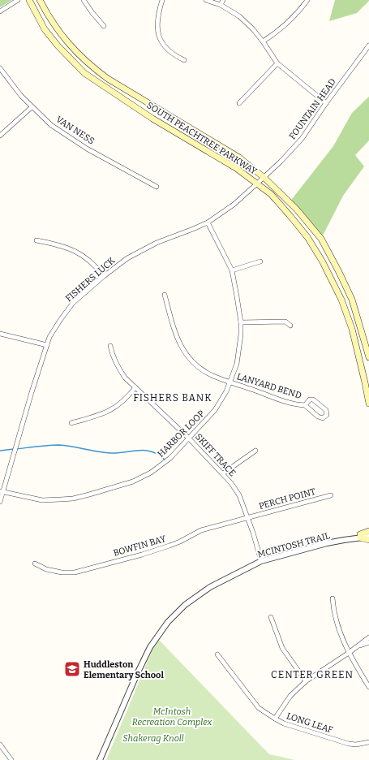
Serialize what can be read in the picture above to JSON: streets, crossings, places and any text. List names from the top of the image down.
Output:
{
  "streets": {
    "main road": ["SOUTH PEACHTREE PARKWAY"],
    "street": [
      "FOUNTAIN HEAD",
      "VAN NESS",
      "FISHERS LUCK",
      "LANYARD BEND",
      "HARBOR LOOP",
      "SKIFF TRACE",
      "PERCH POINT",
      "MCINTOSH TRAIL",
      "BOWFIN BAY",
      "LONG LEAF"
    ]
  },
  "crossings": [
    ["FOUNTAIN HEAD", "SOUTH PEACHTREE PARKWAY"],
    ["FOUNTAIN HEAD", "FISHERS LUCK"],
    ["SOUTH PEACHTREE PARKWAY", "FISHERS LUCK"],
    ["FISHERS LUCK", "HARBOR LOOP"],
    ["LANYARD BEND", "HARBOR LOOP"],
    ["HARBOR LOOP", "SKIFF TRACE"],
    ["SKIFF TRACE", "PERCH POINT"],
    ["SKIFF TRACE", "MCINTOSH TRAIL"],
    ["SKIFF TRACE", "BOWFIN BAY"],
    ["PERCH POINT", "BOWFIN BAY"]
  ],
  "districts": ["FISHERS BANK", "CENTER GREEN"],
  "parks": ["McIntosh Recreation Complex", "Shakerag Knoll"],
  "places": {
    "school or university": ["Huddleston Elementary School"]
  }
}
